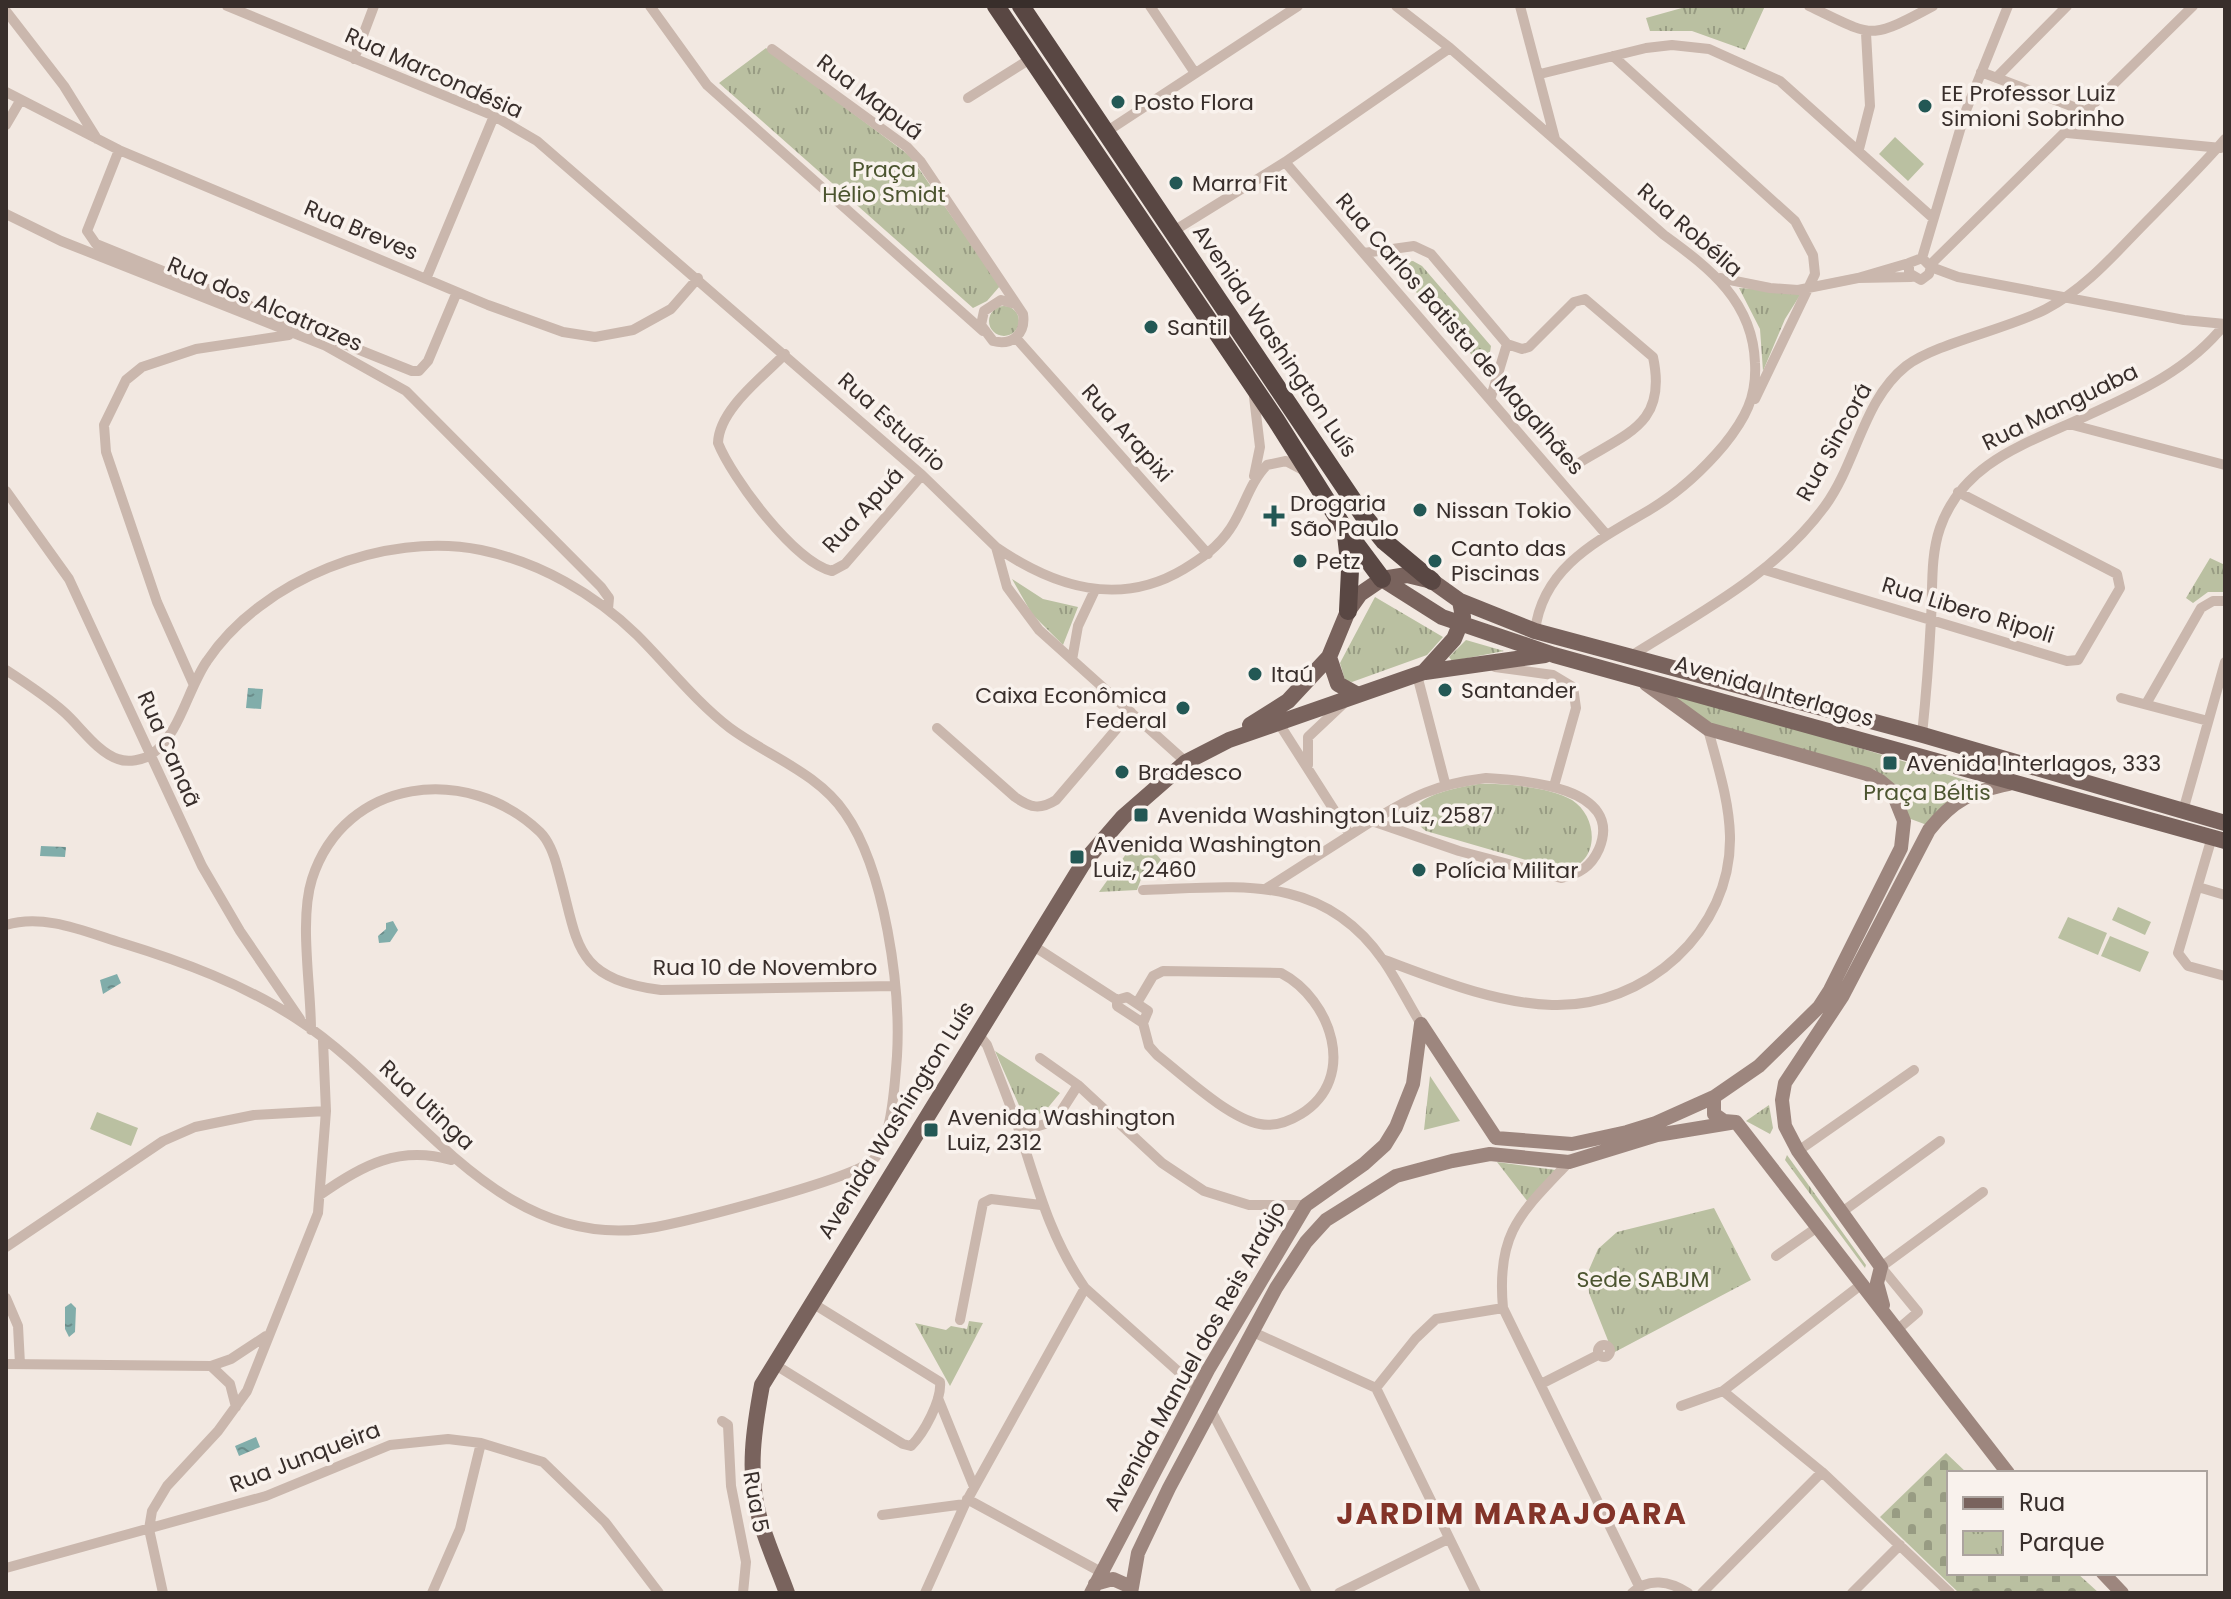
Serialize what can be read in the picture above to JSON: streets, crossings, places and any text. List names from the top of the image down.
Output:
{
  "streets": {
    "highway": ["Avenida Washington Luís", "Avenida Interlagos"],
    "street": [
      "Rua Marcondésia",
      "Rua Mapuá",
      "Rua Breves",
      "Rua Robélia",
      "Rua dos Alcatrazes",
      "Rua Carlos Batista de Magalhães",
      "Rua Manguaba",
      "Rua Estuário",
      "Rua Arapixi",
      "Rua Sincorá",
      "Rua Apuá",
      "Rua Libero Ripoli",
      "Rua Canaã",
      "Rua 10 de Novembro",
      "Rua Utinga",
      "Avenida Manuel dos Reis Araújo",
      "Rua Junqueira",
      "Rua 5"
    ]
  },
  "crossings": [
    ["Rua Marcondésia", "Rua Estuário"],
    ["Rua Mapuá", "Rua Arapixi"],
    ["Rua Breves", "Rua Estuário"],
    ["Rua dos Alcatrazes", "Rua Canaã"],
    ["Rua dos Alcatrazes", "Rua 10 de Novembro"],
    ["Rua dos Alcatrazes", "Rua Utinga"],
    ["Avenida Washington Luís", "Avenida Interlagos"],
    ["Rua Manguaba", "Rua Libero Ripoli"],
    ["Rua Manguaba", "Avenida Interlagos"],
    ["Rua Estuário", "Rua Apuá"],
    ["Rua Sincorá", "Rua Libero Ripoli"],
    ["Rua Sincorá", "Avenida Interlagos"],
    ["Rua Canaã", "Rua Utinga"],
    ["Rua 10 de Novembro", "Rua Utinga"]
  ],
  "districts": ["JARDIM MARAJOARA"],
  "parks": ["Praça Hélio Smidt", "Praça Béltis", "Sede SABJM"],
  "places": {
    "other": [
      "Posto Flora",
      "EE Professor Luiz Simioni Sobrinho",
      "Marra Fit",
      "Santil",
      "Nissan Tokio",
      "Petz",
      "Canto das Piscinas",
      "Itaú",
      "Santander",
      "Caixa Econômica Federal",
      "Bradesco",
      "Polícia Militar"
    ],
    "health": ["Drogaria São Paulo"],
    "transit": [
      "Avenida Interlagos, 333",
      "Avenida Washington Luiz, 2587",
      "Avenida Washington Luiz, 2460",
      "Avenida Washington Luiz, 2312"
    ]
  },
  "legend": ["Rua", "Parque"]
}
